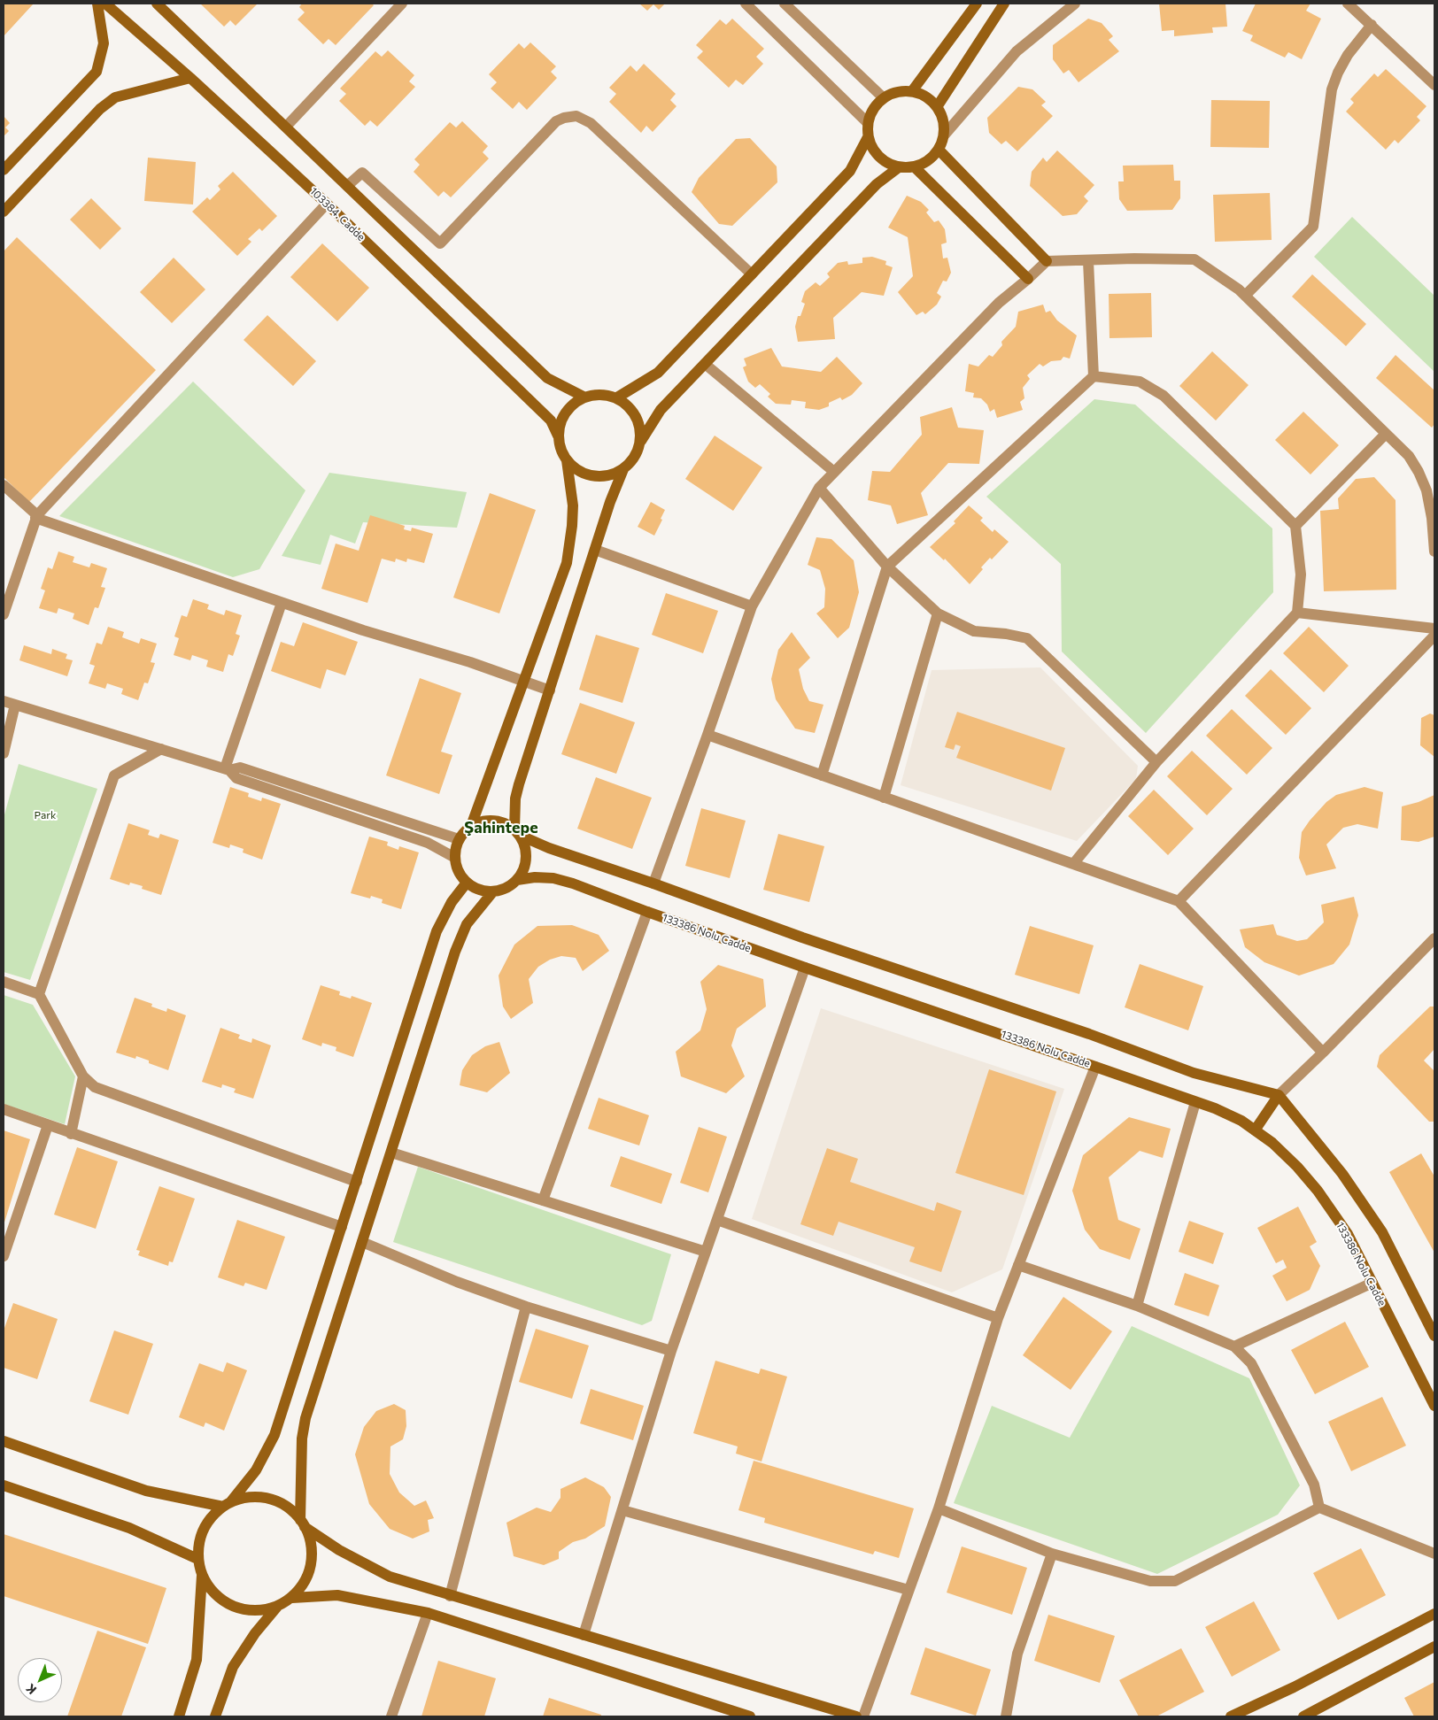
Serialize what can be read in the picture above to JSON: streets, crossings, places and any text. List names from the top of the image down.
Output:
{
  "streets": {
    "street": ["103384. Cadde", "133386 Nolu Cadde"]
  },
  "districts": ["Şahintepe"],
  "parks": ["Park"],
  "north": "bottom left"
}
